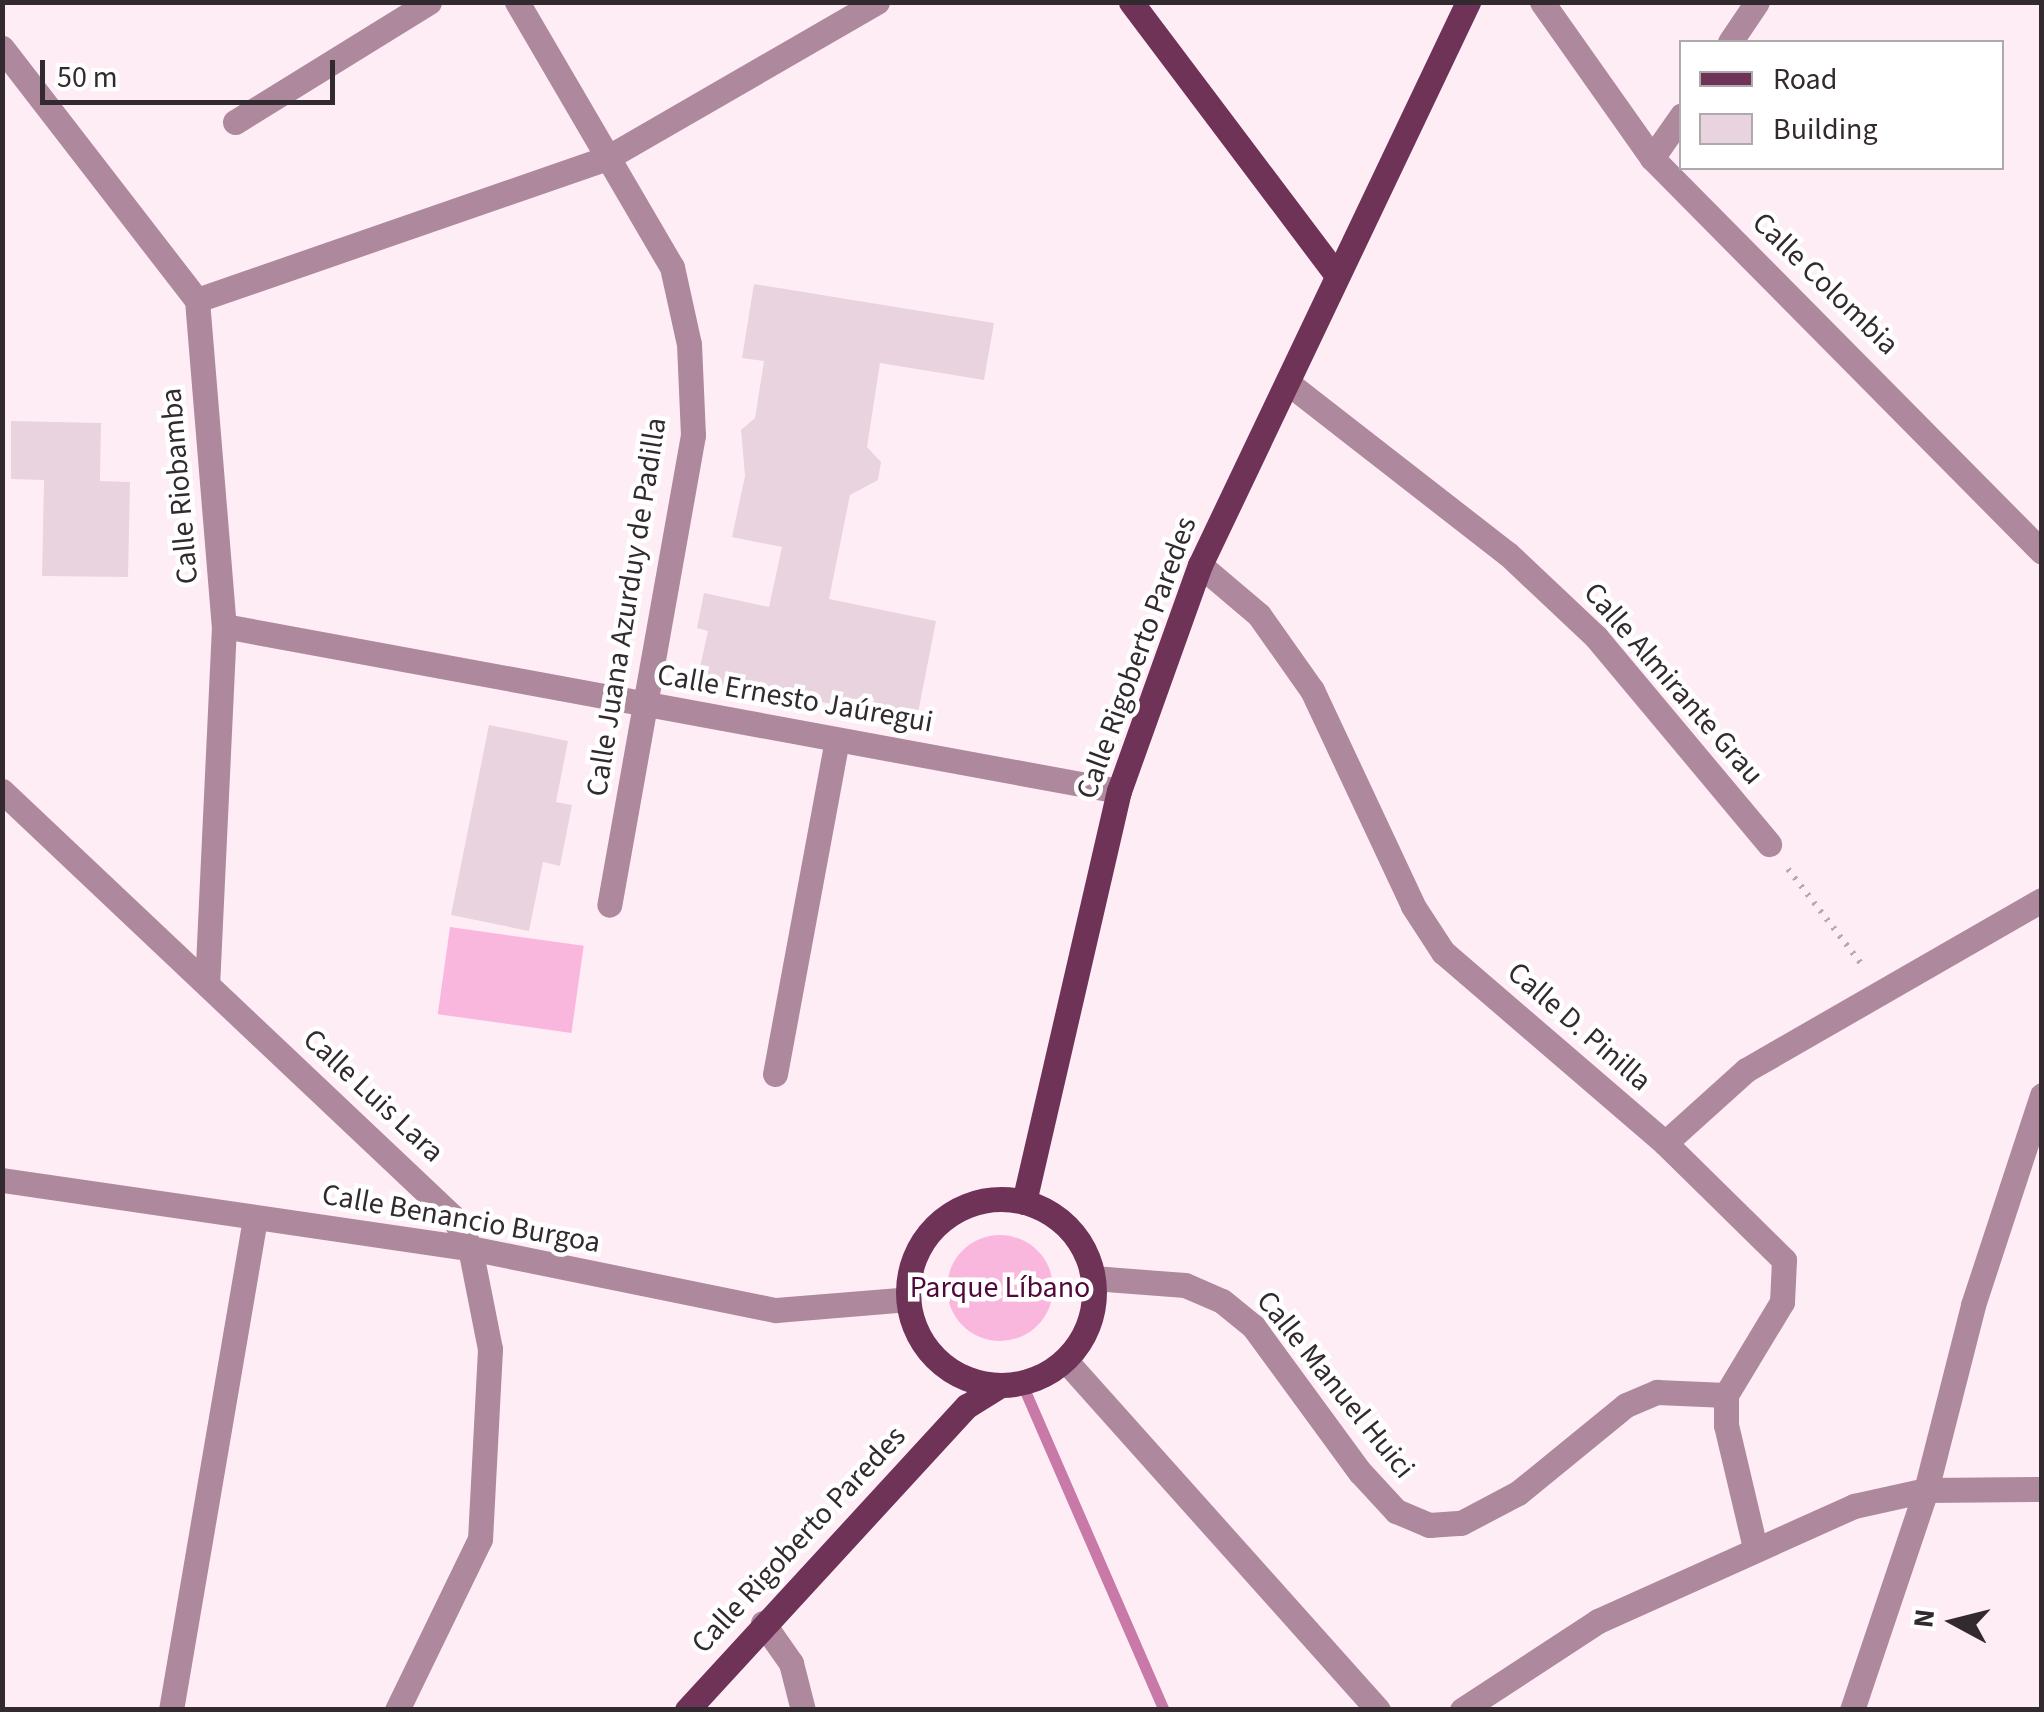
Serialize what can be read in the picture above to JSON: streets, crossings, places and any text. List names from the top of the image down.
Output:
{
  "streets": {
    "main road": ["Calle Rigoberto Paredes"],
    "street": [
      "Calle Colombia",
      "Calle Riobamba",
      "Calle Juana Azurduy de Padilla",
      "Calle Almirante Grau",
      "Calle Ernesto Jaúregui",
      "Calle D. Pinilla",
      "Calle Luis Lara",
      "Calle Benancio Burgoa",
      "Calle Manuel Huici"
    ]
  },
  "crossings": [
    ["Calle Riobamba", "Calle Ernesto Jaúregui"],
    ["Calle Riobamba", "Calle Luis Lara"],
    ["Calle Juana Azurduy de Padilla", "Calle Ernesto Jaúregui"],
    ["Calle Rigoberto Paredes", "Calle Almirante Grau"],
    ["Calle Rigoberto Paredes", "Calle Ernesto Jaúregui"],
    ["Calle Rigoberto Paredes", "Calle D. Pinilla"],
    ["Calle Rigoberto Paredes", "Calle Benancio Burgoa"],
    ["Calle Rigoberto Paredes", "Calle Manuel Huici"],
    ["Calle D. Pinilla", "Calle Manuel Huici"],
    ["Calle Luis Lara", "Calle Benancio Burgoa"],
    ["Calle Benancio Burgoa", "Calle Manuel Huici"]
  ],
  "parks": ["Parque Líbano"],
  "legend": ["Road", "Building"],
  "scale_bar": "50 m",
  "north": "left"
}
